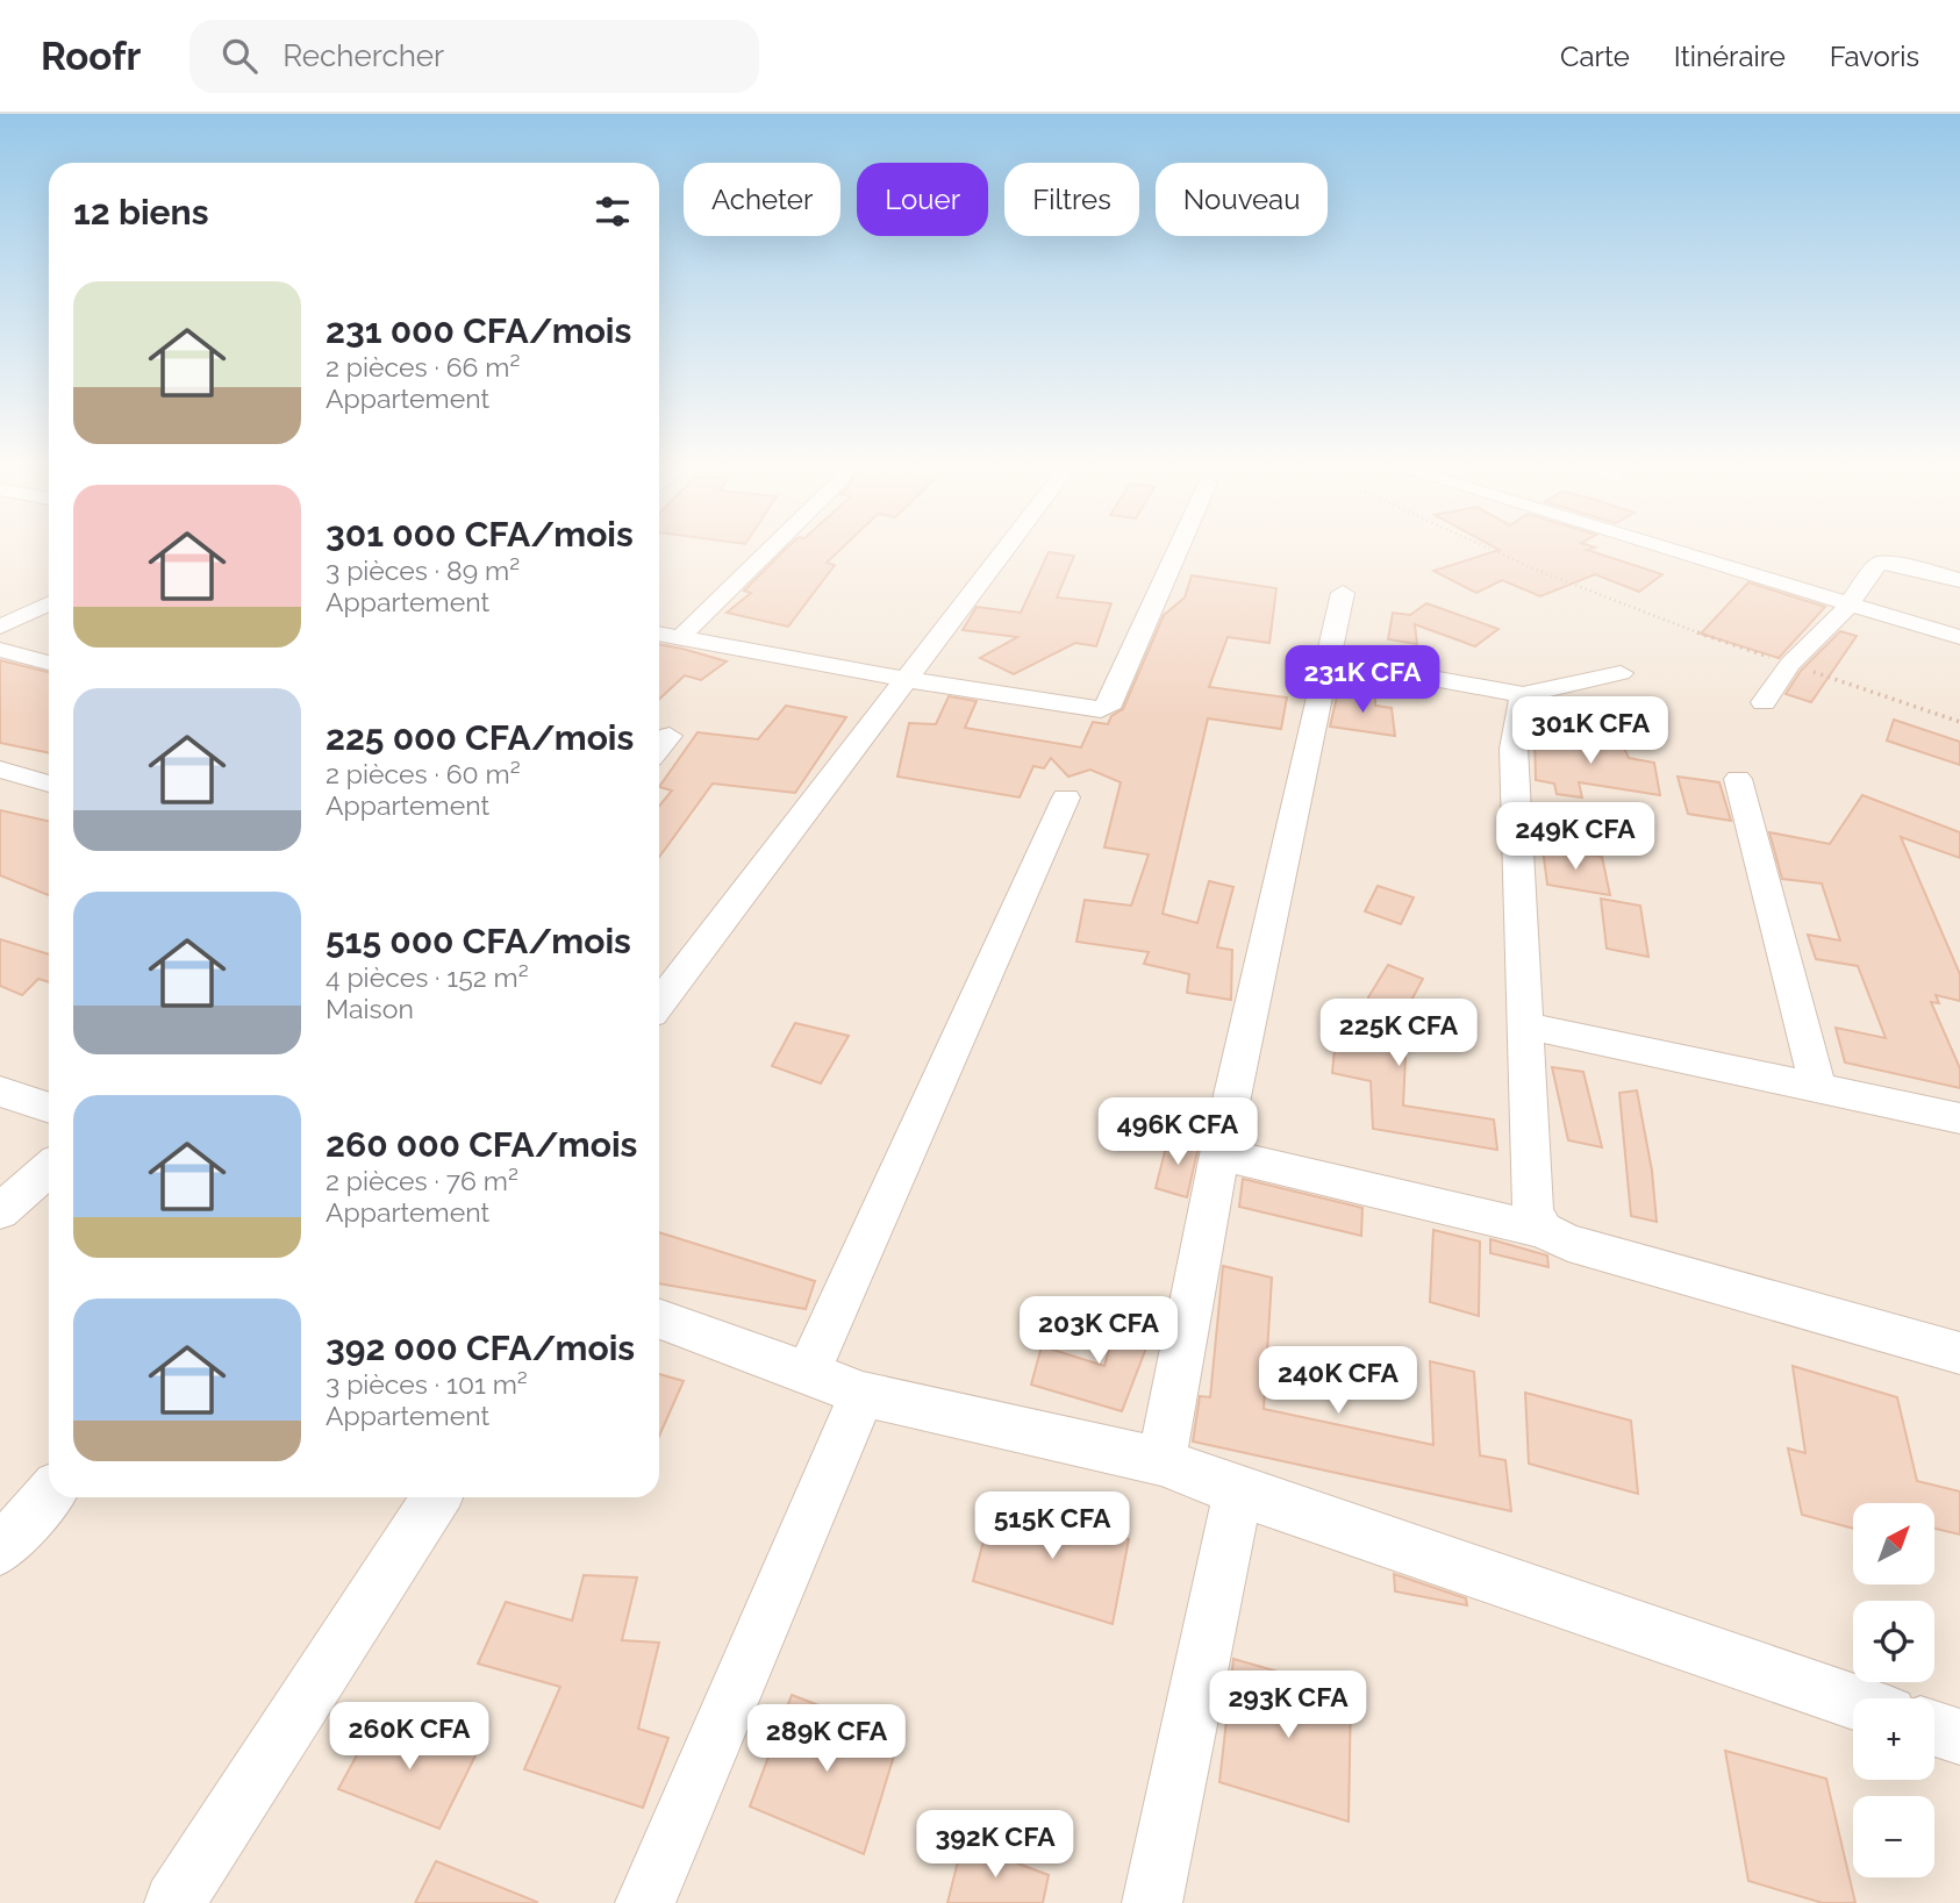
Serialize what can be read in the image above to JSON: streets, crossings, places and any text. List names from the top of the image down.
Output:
{
  "north": "top right",
  "page": {
    "header": "Roofr",
    "search": "Rechercher",
    "nav": ["Carte", "Itinéraire", "Favoris"],
    "chip": [
      "Acheter",
      "Louer",
      "Filtres",
      "Nouveau"
    ],
    "heading": "12 biens",
    "list": [
      {
        "name": "231 000 CFA/mois",
        "note": "2 pièces · 66 m² · Appartement"
      },
      {
        "name": "301 000 CFA/mois",
        "note": "3 pièces · 89 m² · Appartement"
      },
      {
        "name": "225 000 CFA/mois",
        "note": "2 pièces · 60 m² · Appartement"
      },
      {
        "name": "515 000 CFA/mois",
        "note": "4 pièces · 152 m² · Maison"
      },
      {
        "name": "260 000 CFA/mois",
        "note": "2 pièces · 76 m² · Appartement"
      },
      {
        "name": "392 000 CFA/mois",
        "note": "3 pièces · 101 m² · Appartement"
      }
    ],
    "price": [
      "231K CFA",
      "301K CFA",
      "249K CFA",
      "225K CFA",
      "496K CFA",
      "203K CFA",
      "240K CFA",
      "515K CFA",
      "293K CFA",
      "260K CFA",
      "289K CFA",
      "392K CFA"
    ],
    "map_buttons": ["+", "−"]
  }
}
